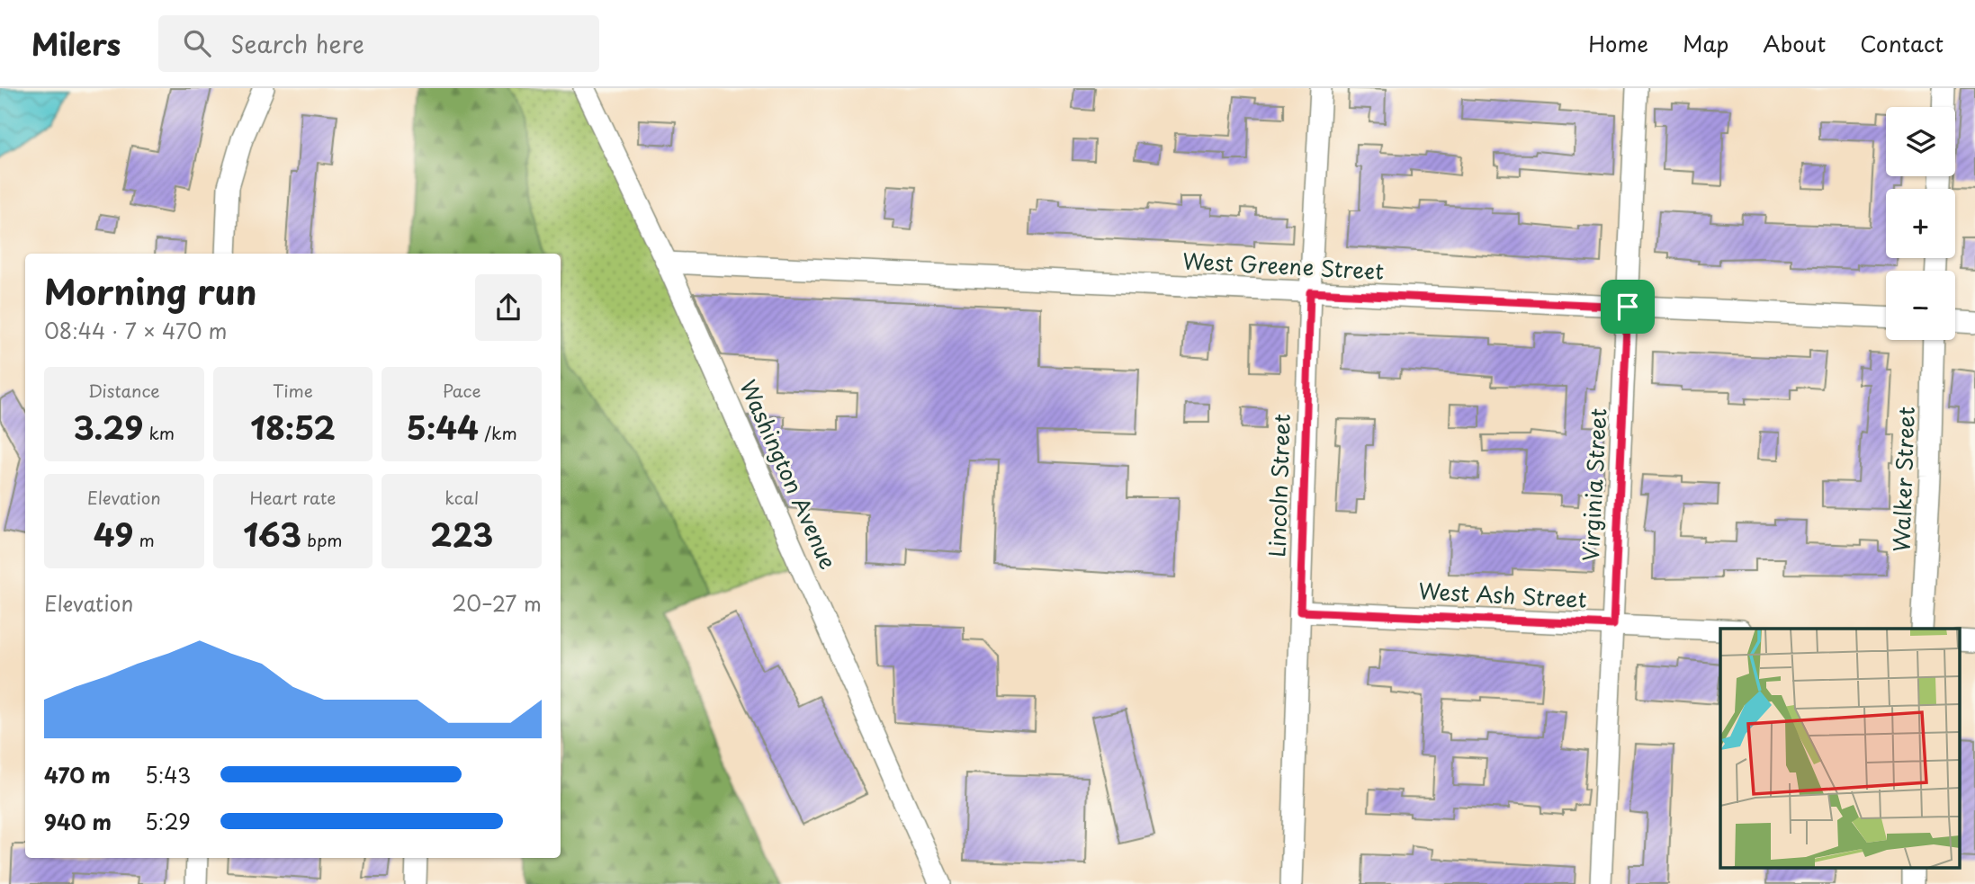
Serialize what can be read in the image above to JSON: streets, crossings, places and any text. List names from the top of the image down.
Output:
{
  "streets": {
    "street": [
      "West Greene Street",
      "Washington Avenue",
      "Walker Street",
      "Virginia Street",
      "Lincoln Street",
      "West Ash Street"
    ]
  },
  "crossings": [
    ["West Greene Street", "Washington Avenue"],
    ["West Greene Street", "Virginia Street"],
    ["West Greene Street", "Lincoln Street"],
    ["Virginia Street", "West Ash Street"],
    ["Lincoln Street", "West Ash Street"]
  ],
  "page": {
    "header": "Milers",
    "search": "Search here",
    "nav": [
      "Home",
      "Map",
      "About",
      "Contact"
    ],
    "map_buttons": ["+", "−"],
    "heading": ["Morning run", "08:44 · 7 × 470 m"],
    "stats": [
      ["Distance", "3.29 km"],
      ["Time", "18:52"],
      ["Pace", "5:44 /km"],
      ["Elevation", "49 m"],
      ["Heart rate", "163 bpm"],
      ["kcal", "223"]
    ],
    "chart": ["Elevation", "20–27 m"],
    "list": [
      {
        "name": "470 m",
        "note": "5:43"
      },
      {
        "name": "940 m",
        "note": "5:29"
      }
    ]
  }
}
